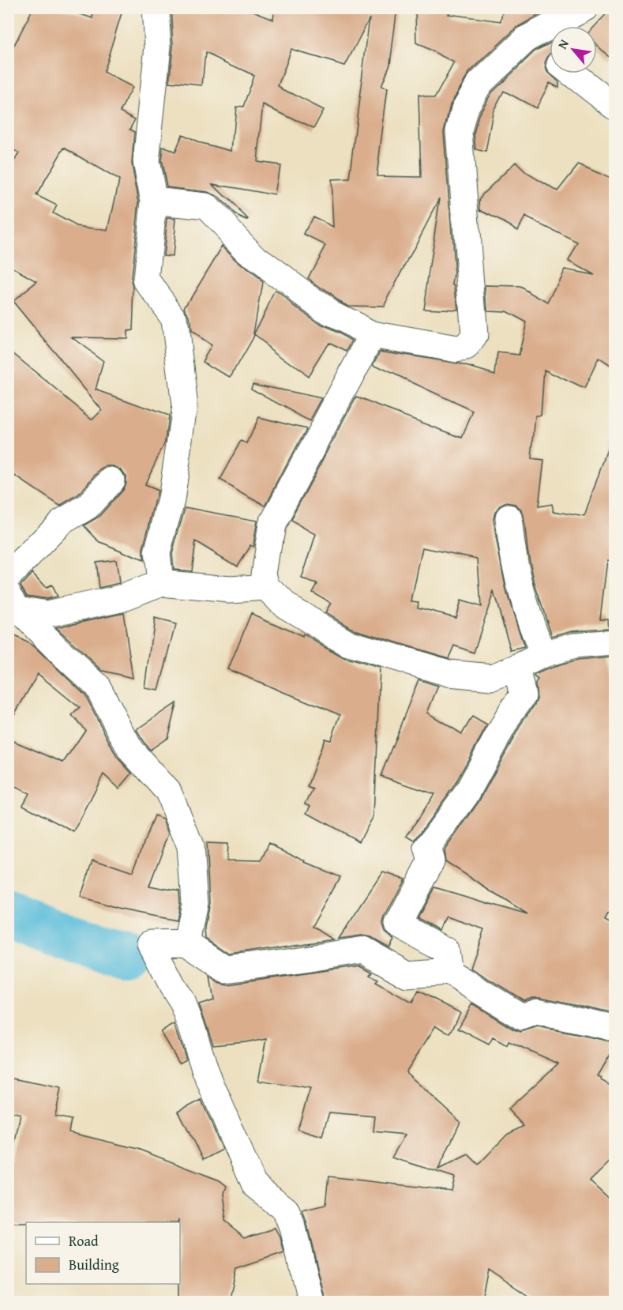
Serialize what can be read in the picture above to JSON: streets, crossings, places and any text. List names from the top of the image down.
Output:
{
  "legend": ["Road", "Building"],
  "north": "top left"
}
